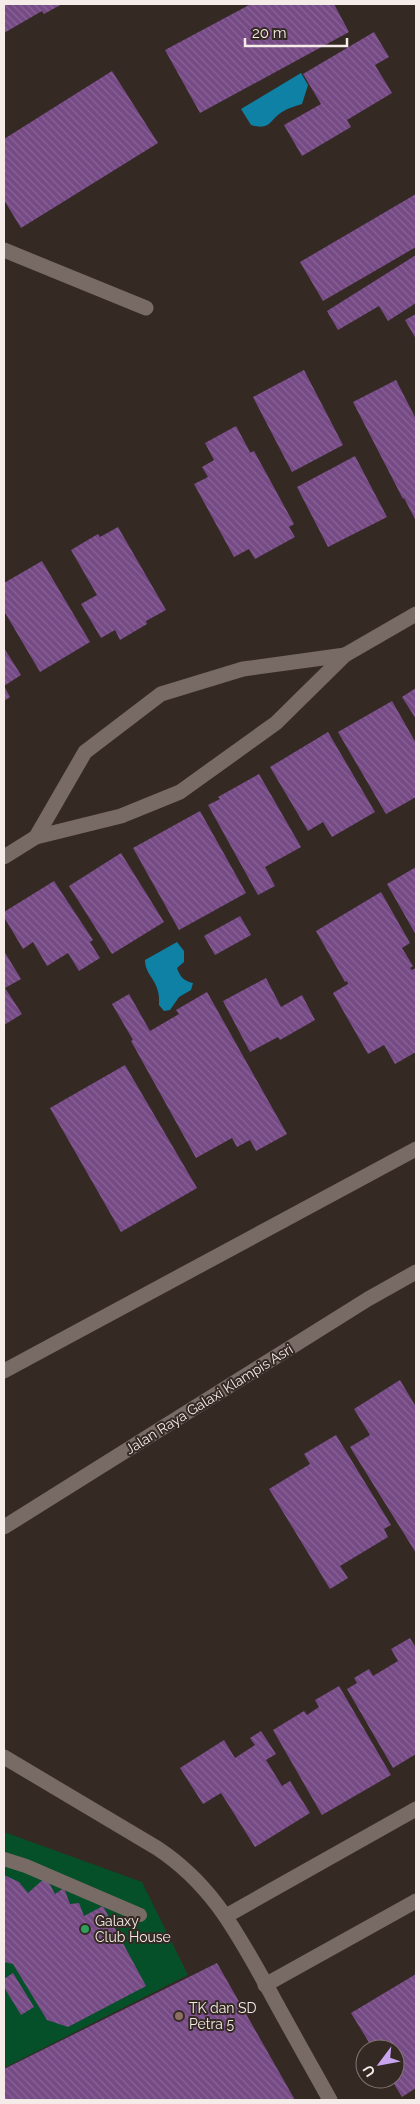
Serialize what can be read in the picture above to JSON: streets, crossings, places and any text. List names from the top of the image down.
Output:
{
  "streets": {
    "street": ["Jalan Raya Galaxi Klampis Asri"]
  },
  "places": ["Galaxy Club House", "TK dan SD Petra 5"],
  "scale_bar": "20 m",
  "north": "bottom left"
}
